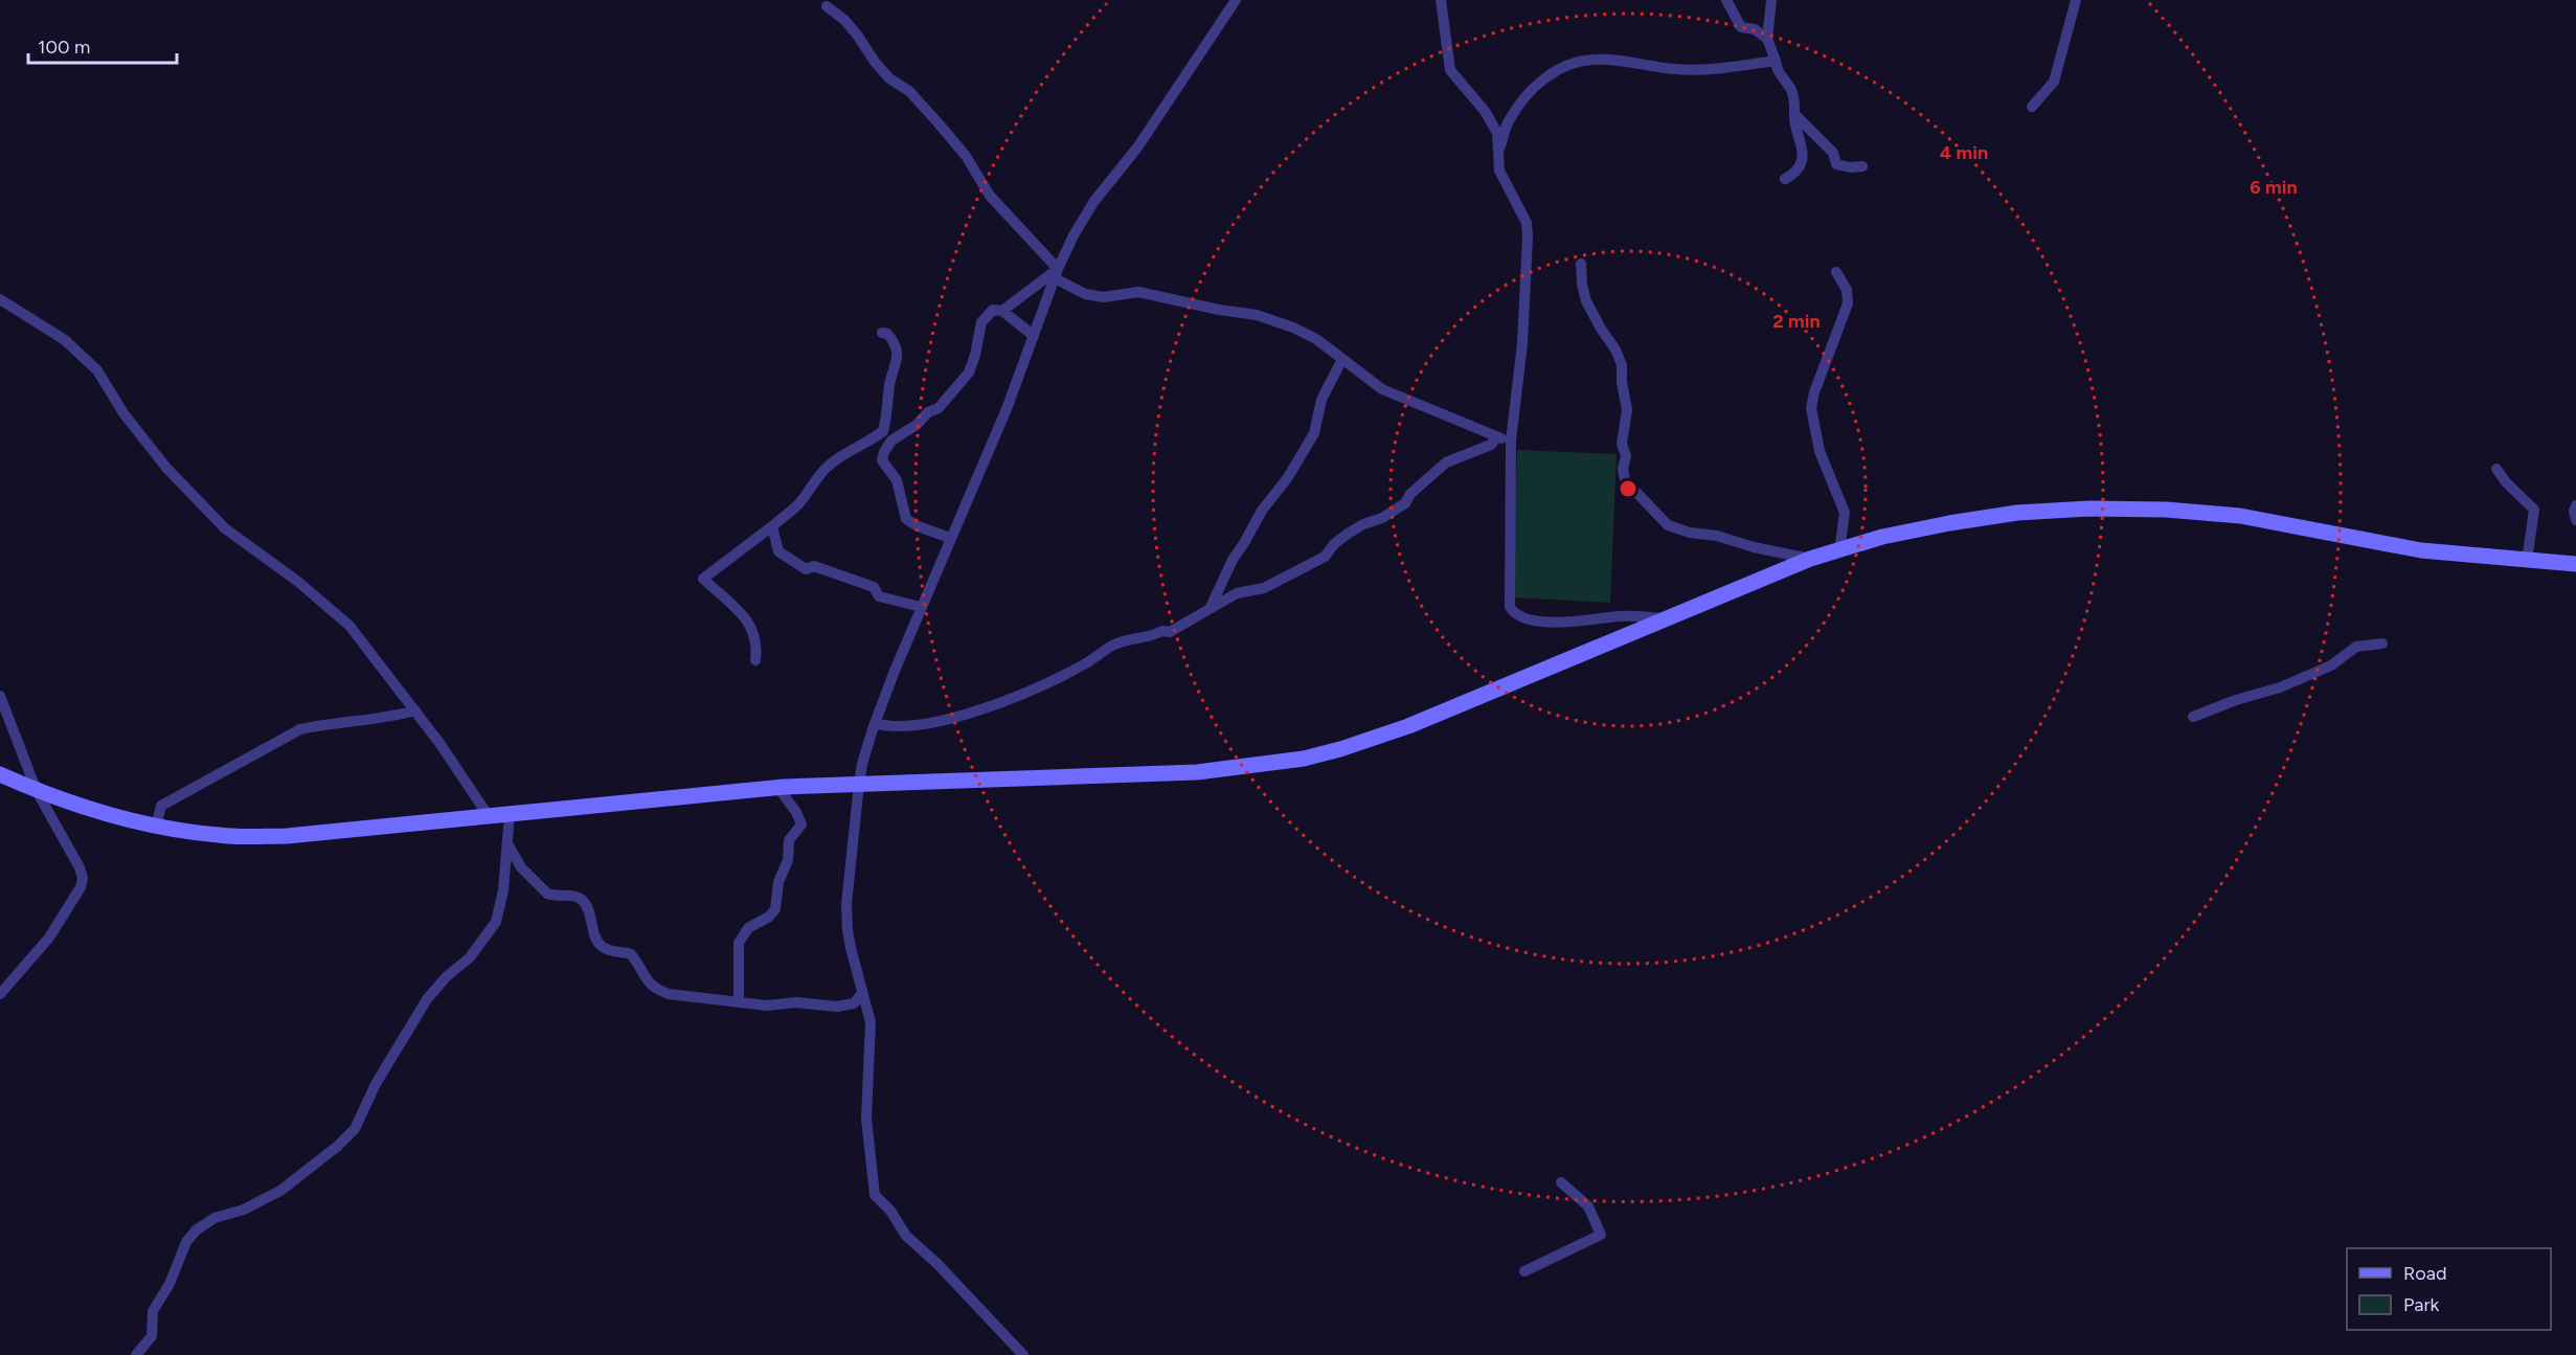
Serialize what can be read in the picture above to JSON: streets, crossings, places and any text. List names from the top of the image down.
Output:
{
  "legend": ["Road", "Park"],
  "scale_bar": "100 m",
  "rings": ["4 min", "6 min", "2 min"]
}
